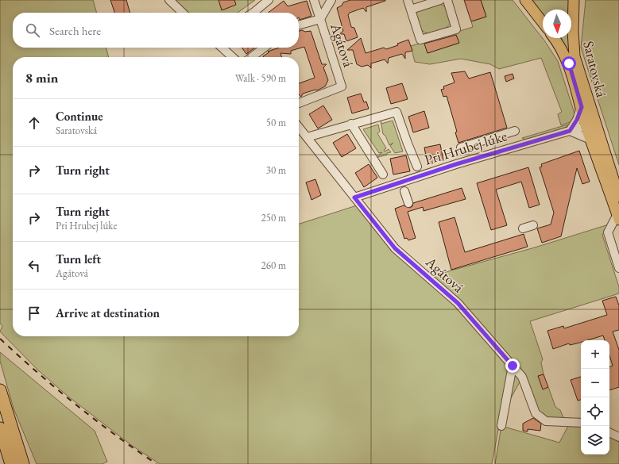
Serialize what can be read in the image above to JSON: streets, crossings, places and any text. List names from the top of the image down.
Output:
{
  "streets": {
    "main road": ["Saratovská"],
    "street": ["Agátová", "Pri Hrubej lúke"]
  },
  "crossings": [
    ["Agátová", "Pri Hrubej lúke"],
    ["Saratovská", "Pri Hrubej lúke"]
  ],
  "north": "bottom",
  "page": {
    "search": "Search here",
    "heading": ["8 min", "Walk · 590 m"],
    "list": [
      ["Continue", "Saratovská", "50 m"],
      ["Turn right", "30 m"],
      ["Turn right", "Pri Hrubej lúke", "250 m"],
      ["Turn left", "Agátová", "260 m"],
      "Arrive at destination"
    ],
    "map_buttons": ["+", "−"]
  }
}
